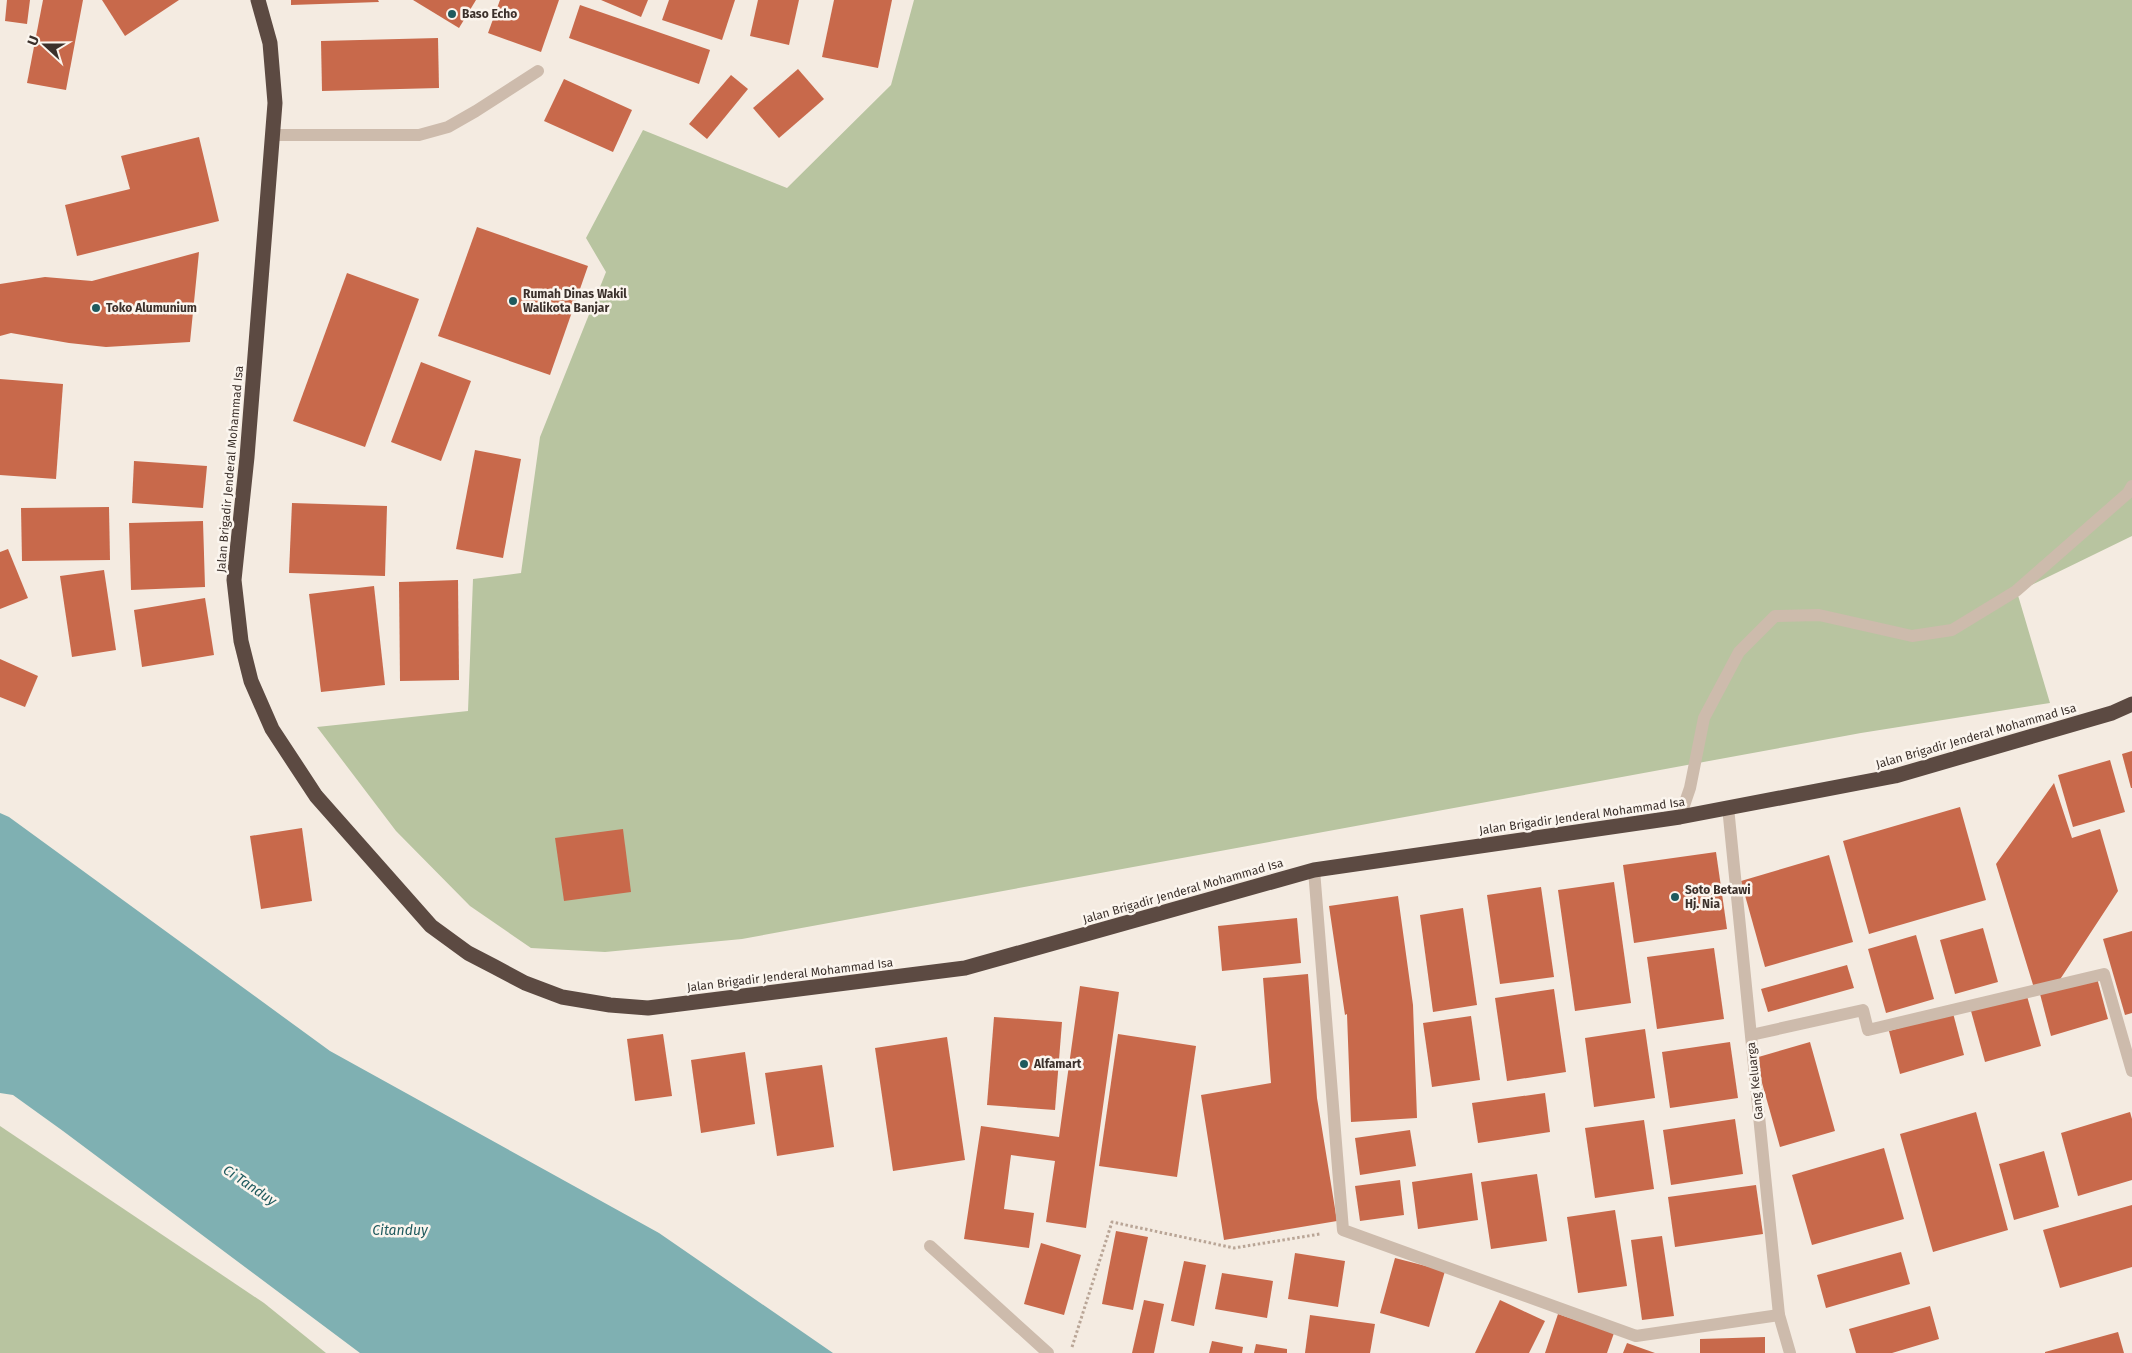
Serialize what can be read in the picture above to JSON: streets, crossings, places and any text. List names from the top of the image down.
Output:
{
  "streets": {
    "highway": ["Jalan Brigadir Jenderal Mohammad Isa"],
    "street": ["Gang Keluarga"]
  },
  "crossings": [
    ["Jalan Brigadir Jenderal Mohammad Isa", "Gang Keluarga"]
  ],
  "water": ["Ci Tanduy", "Citanduy"],
  "places": [
    "Baso Echo",
    "Rumah Dinas Wakil Walikota Banjar",
    "Toko Alumunium",
    "Soto Betawi Hj. Nia",
    "Alfamart"
  ],
  "north": "left"
}
